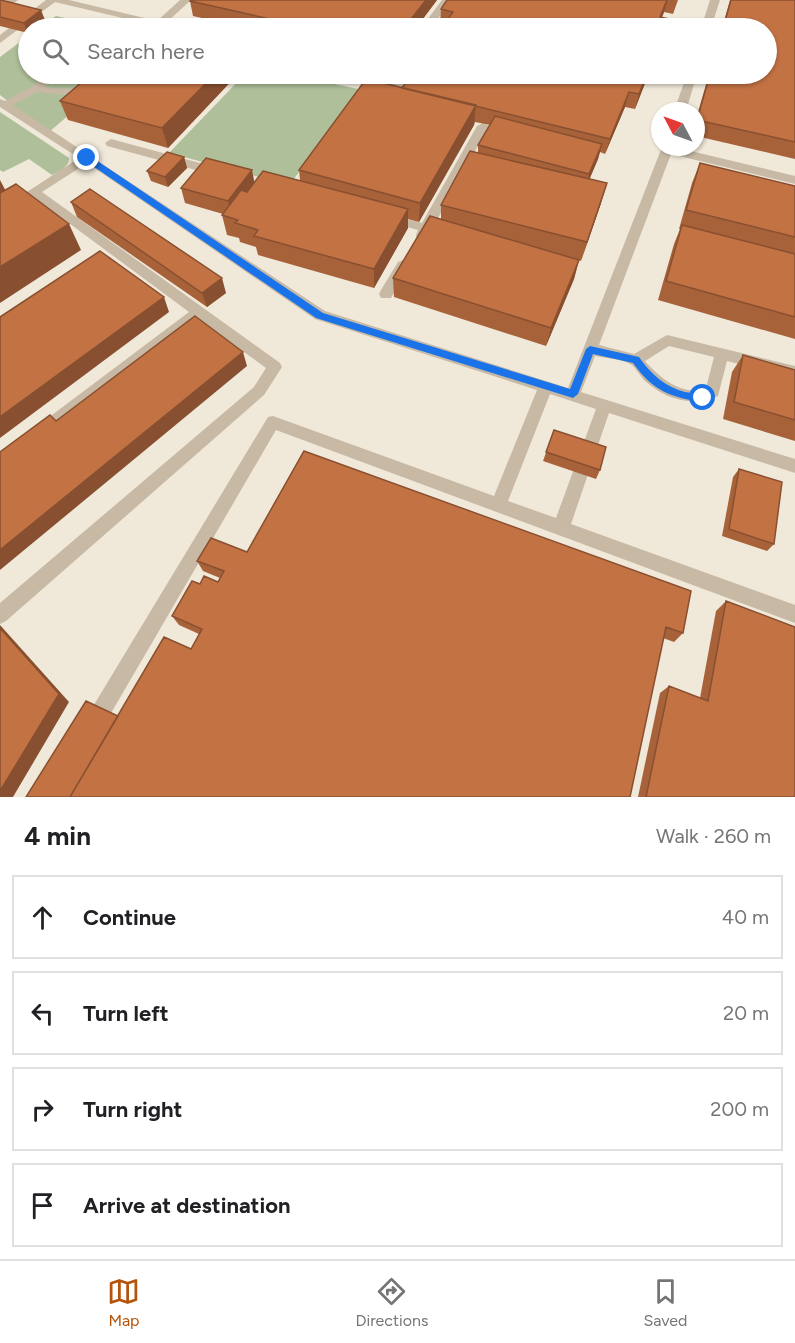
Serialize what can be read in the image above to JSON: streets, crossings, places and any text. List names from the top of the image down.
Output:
{
  "north": "top left",
  "page": {
    "search": "Search here",
    "heading": ["4 min", "Walk · 260 m"],
    "list": [
      ["Continue", "40 m"],
      ["Turn left", "20 m"],
      ["Turn right", "200 m"],
      "Arrive at destination"
    ],
    "nav": ["Map", "Directions", "Saved"]
  }
}
